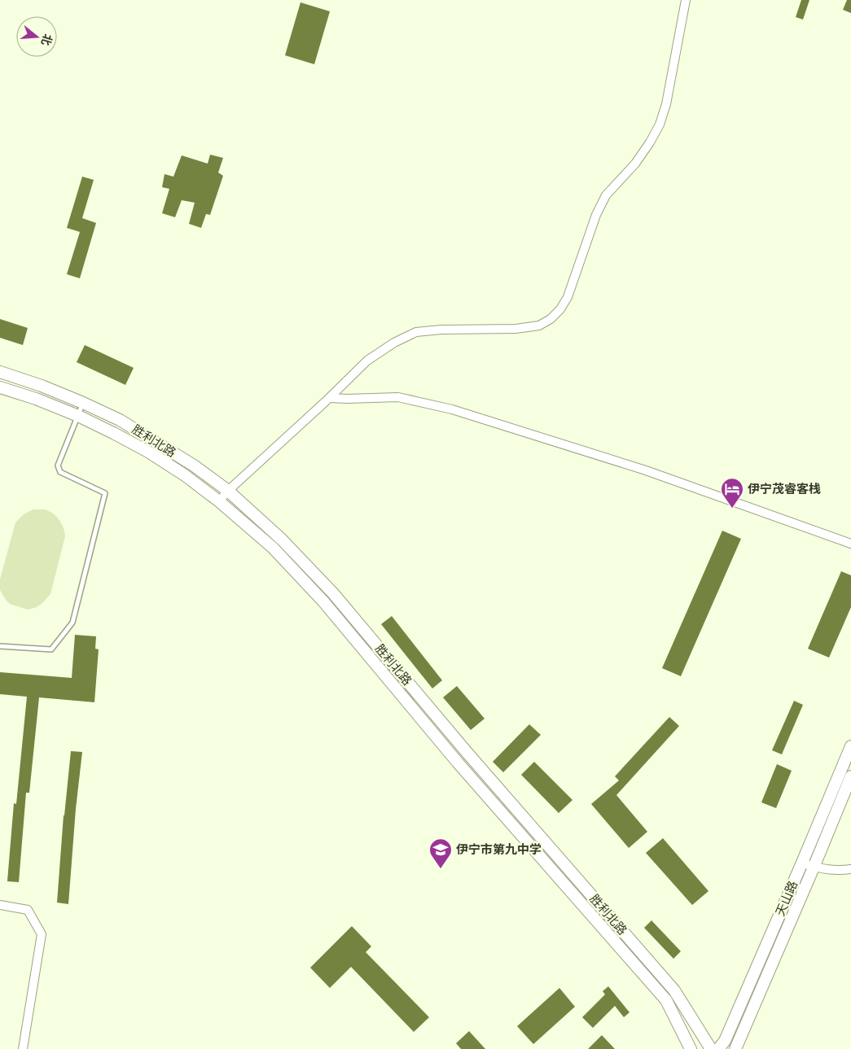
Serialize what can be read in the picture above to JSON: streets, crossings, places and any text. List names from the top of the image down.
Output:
{
  "streets": {
    "main road": ["胜利北路", "天山路"]
  },
  "places": {
    "hotel": ["伊宁茂睿客栈"],
    "school or university": ["伊宁市第九中学"]
  },
  "north": "right"
}
